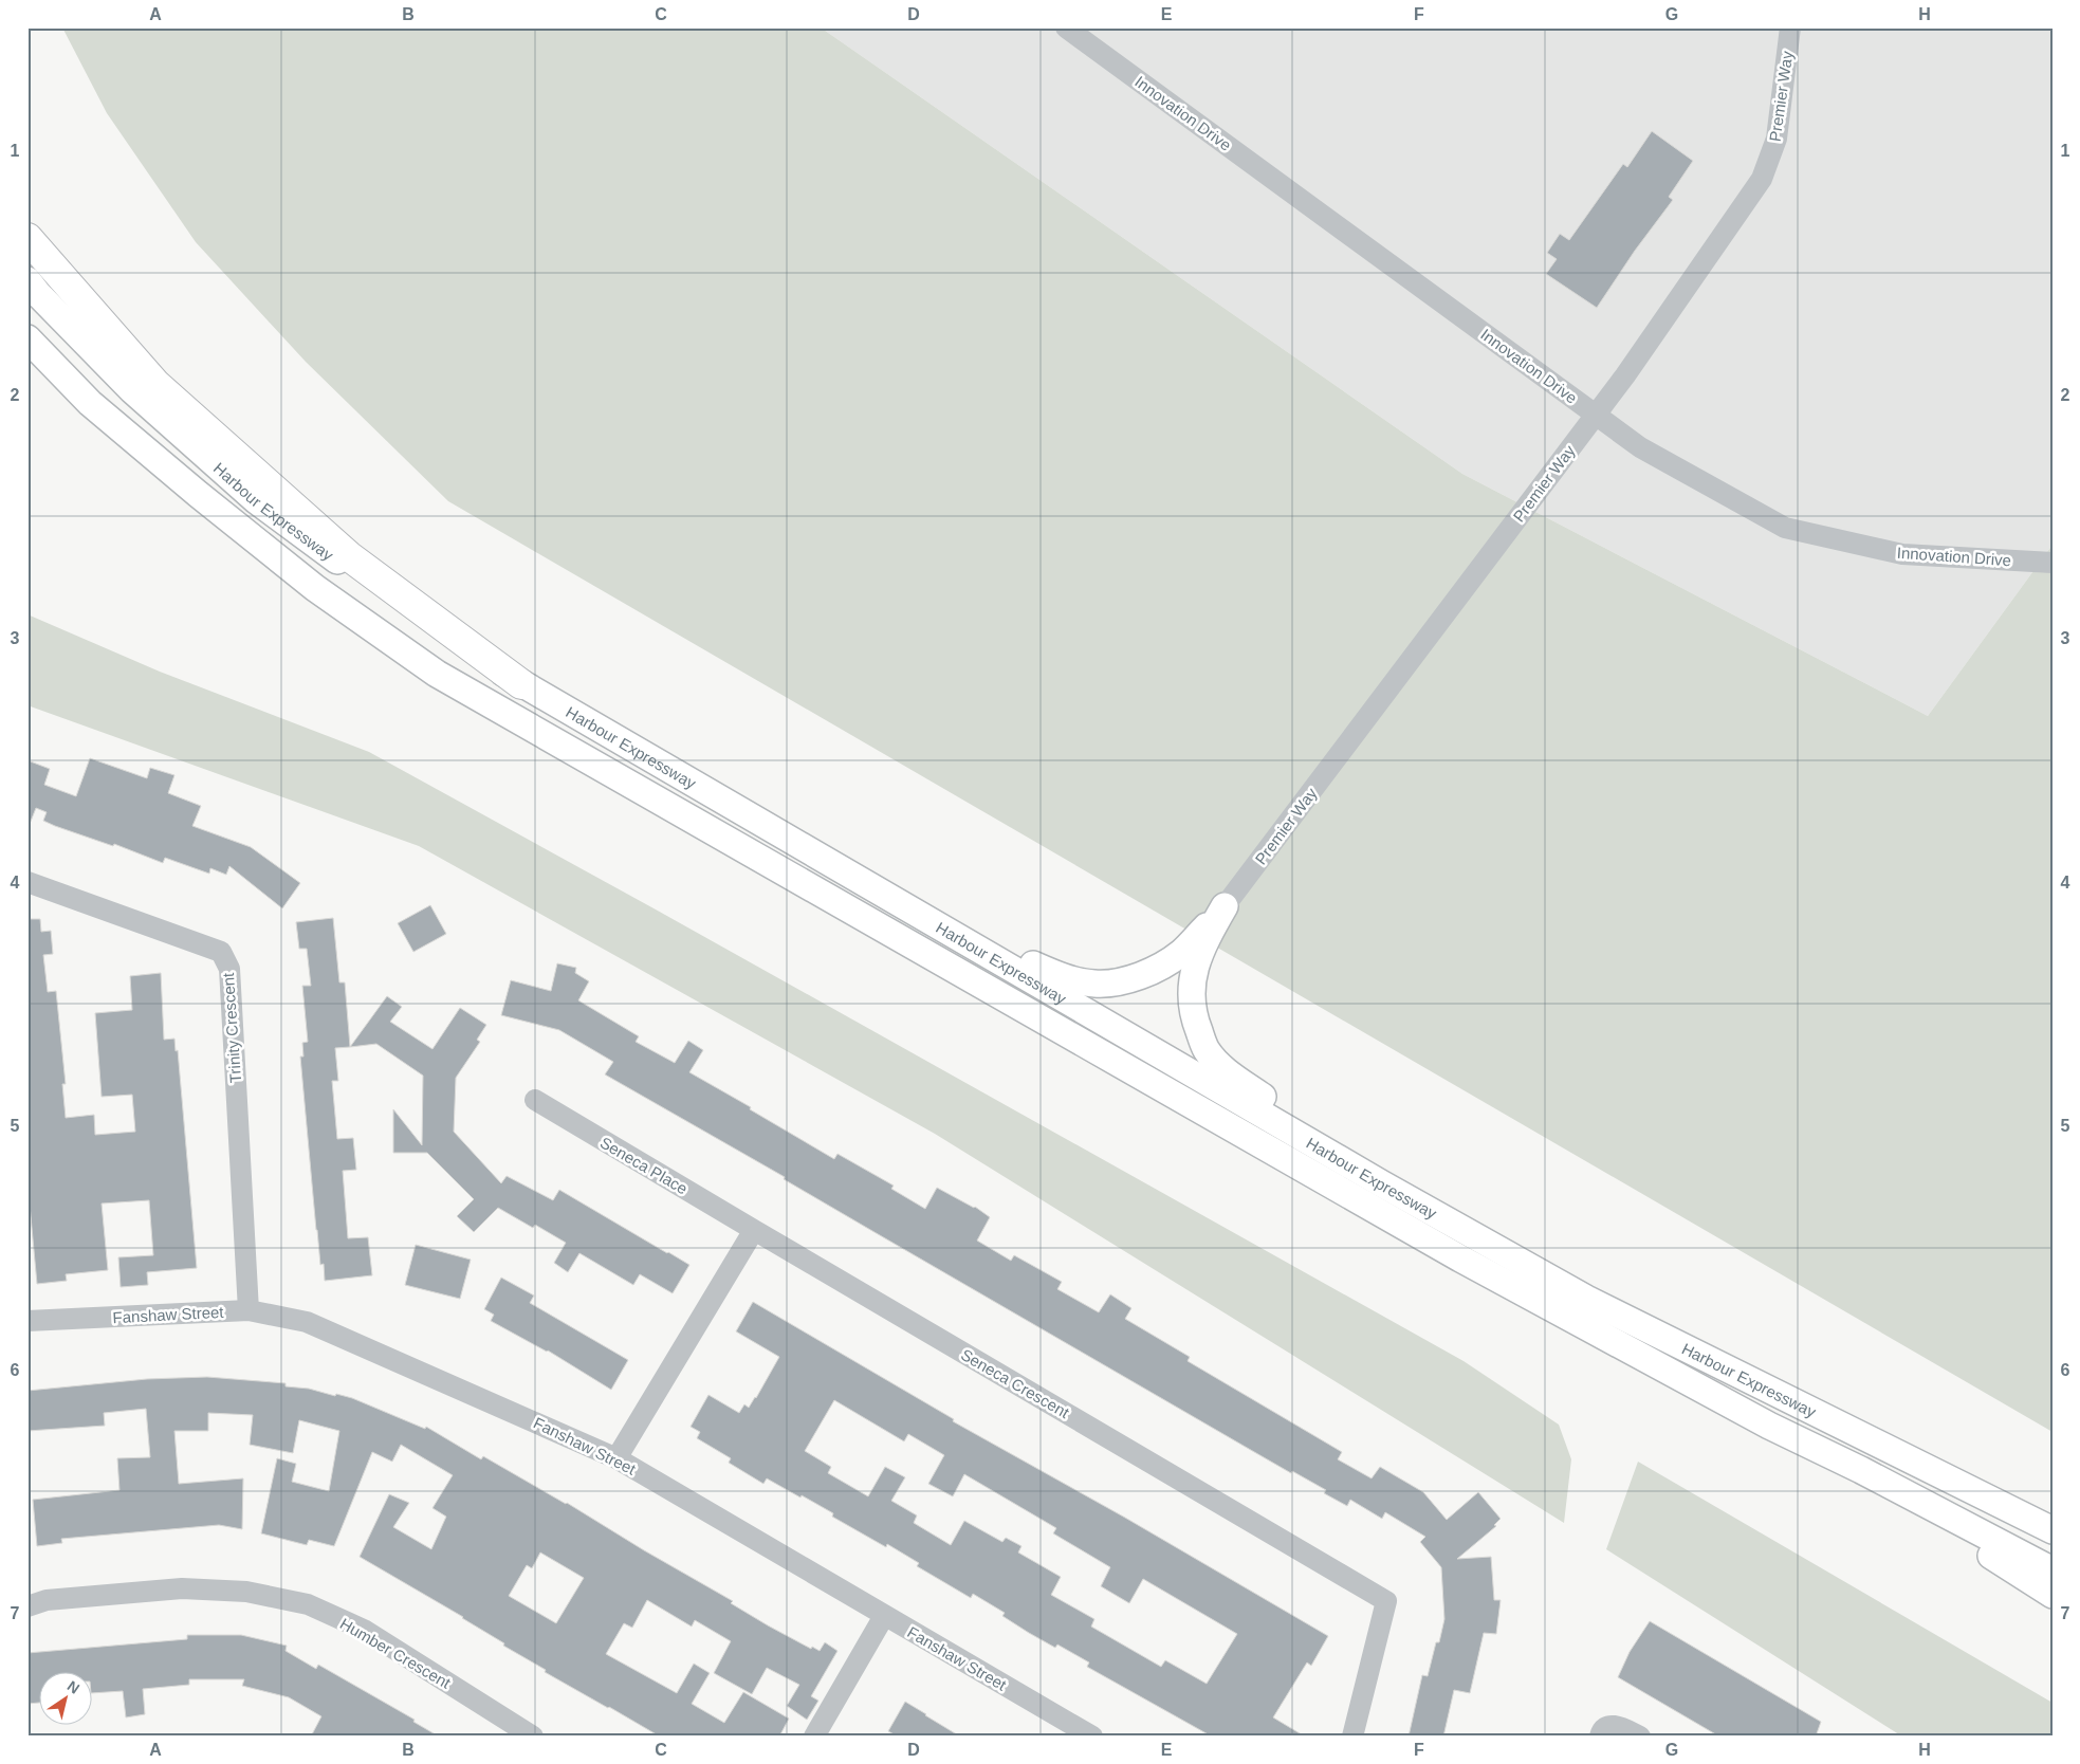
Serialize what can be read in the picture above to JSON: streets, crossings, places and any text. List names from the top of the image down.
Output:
{
  "streets": {
    "main road": ["Harbour Expressway"],
    "street": [
      "Premier Way",
      "Innovation Drive",
      "Trinity Crescent",
      "Seneca Place",
      "Fanshaw Street",
      "Seneca Crescent",
      "Humber Crescent"
    ]
  },
  "crossings": [
    ["Premier Way", "Innovation Drive"],
    ["Trinity Crescent", "Fanshaw Street"],
    ["Seneca Place", "Seneca Crescent"]
  ],
  "north": "top right",
  "grid": {
    "columns": [
      "A",
      "B",
      "C",
      "D",
      "E",
      "F",
      "G",
      "H"
    ],
    "rows": [
      "1",
      "2",
      "3",
      "4",
      "5",
      "6",
      "7"
    ]
  }
}
